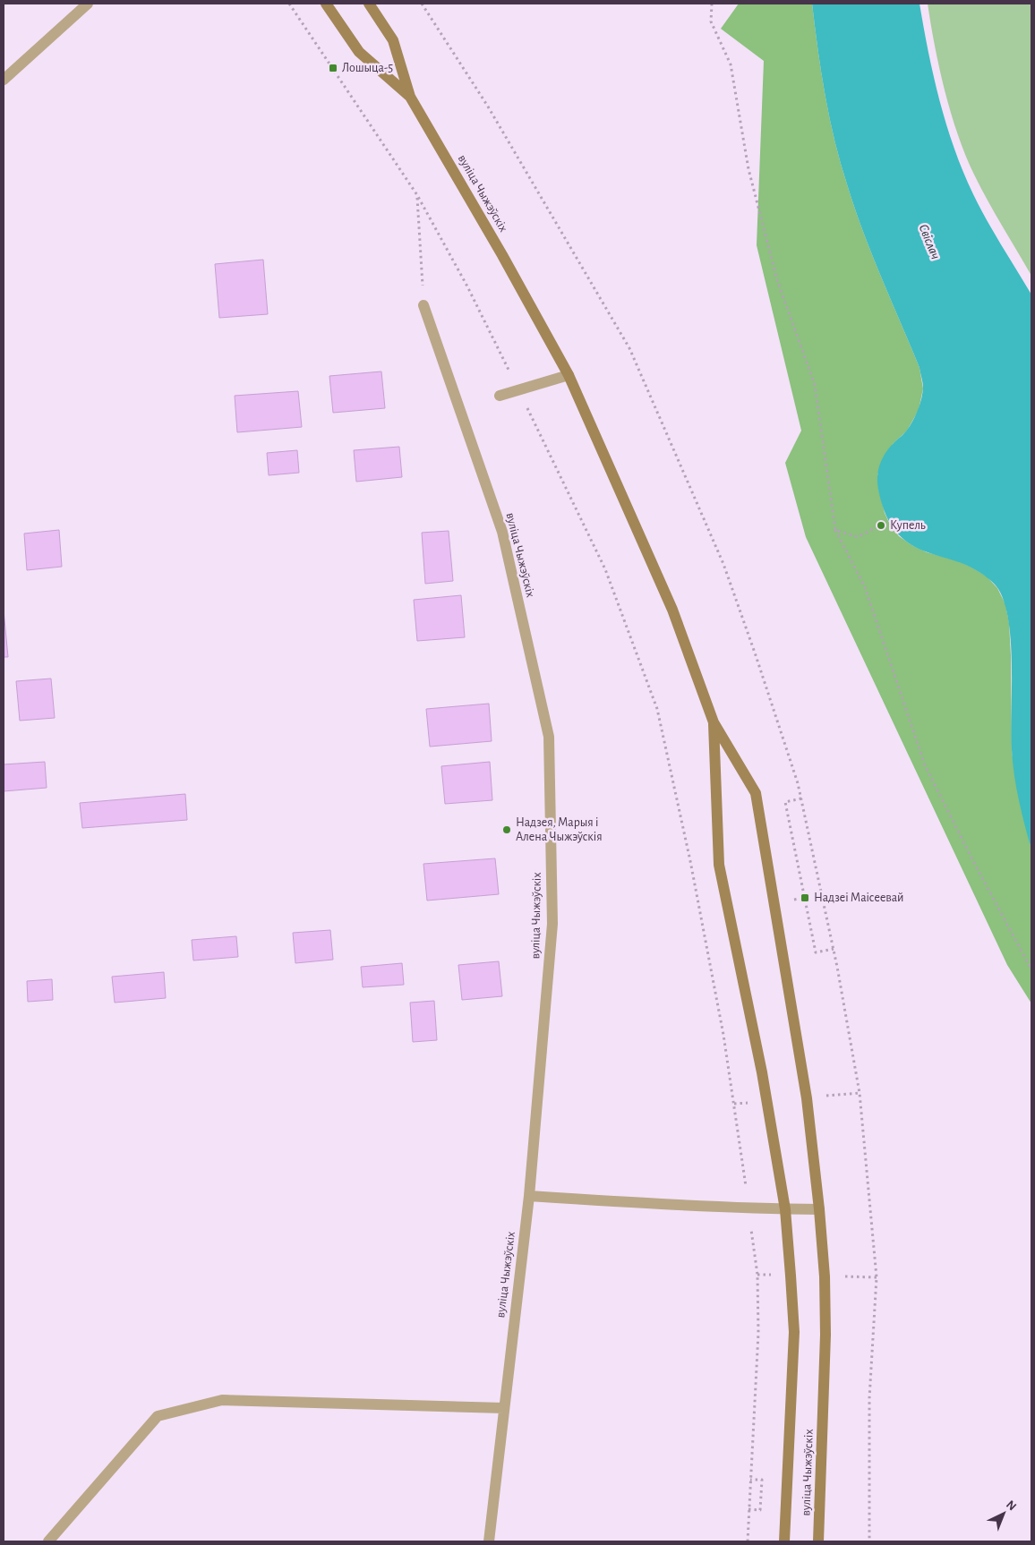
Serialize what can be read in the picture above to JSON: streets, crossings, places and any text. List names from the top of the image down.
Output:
{
  "streets": {
    "street": ["вуліца Чыжэўскіх"]
  },
  "water": ["Свіслач"],
  "places": {
    "transit": ["Лошыца-5", "Надзеі Маісеевай"],
    "other": ["Купель", "Надзея, Марыя і Алена Чыжэўскія"]
  },
  "north": "top right"
}
